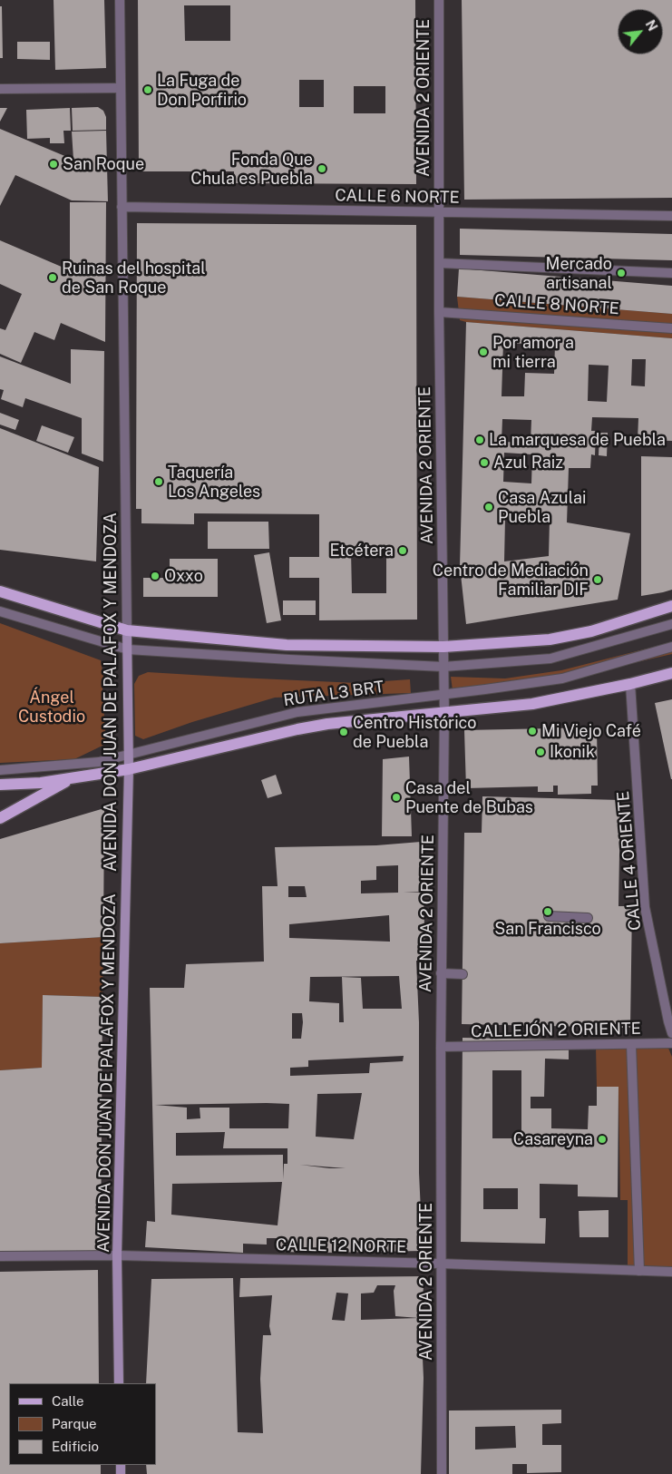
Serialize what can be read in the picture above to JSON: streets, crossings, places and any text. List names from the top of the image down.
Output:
{
  "streets": {
    "main road": ["AVENIDA DON JUAN DE PALAFOX Y MENDOZA"],
    "street": [
      "AVENIDA 2 ORIENTE",
      "CALLE 6 NORTE",
      "CALLE 8 NORTE",
      "RUTA L3 BRT",
      "CALLE 4 ORIENTE",
      "CALLEJÓN 2 ORIENTE",
      "CALLE 12 NORTE"
    ]
  },
  "crossings": [
    ["AVENIDA 2 ORIENTE", "CALLE 6 NORTE"],
    ["AVENIDA 2 ORIENTE", "CALLE 8 NORTE"],
    ["AVENIDA 2 ORIENTE", "RUTA L3 BRT"],
    ["AVENIDA 2 ORIENTE", "CALLEJÓN 2 ORIENTE"],
    ["AVENIDA 2 ORIENTE", "CALLE 12 NORTE"],
    ["CALLE 6 NORTE", "AVENIDA DON JUAN DE PALAFOX Y MENDOZA"],
    ["AVENIDA DON JUAN DE PALAFOX Y MENDOZA", "RUTA L3 BRT"],
    ["AVENIDA DON JUAN DE PALAFOX Y MENDOZA", "CALLE 12 NORTE"]
  ],
  "parks": ["Ángel Custodio"],
  "places": [
    "La Fuga de Don Porfirio",
    "San Roque",
    "Fonda Que Chula es Puebla",
    "Mercado artisanal",
    "Ruinas del hospital de San Roque",
    "Por amor a mi tierra",
    "La marquesa de Puebla",
    "Azul Raiz",
    "Taquería Los Angeles",
    "Casa Azulai Puebla",
    "Etcétera",
    "Oxxo",
    "Centro de Mediación Familiar DIF",
    "Mi Viejo Café",
    "Centro Histórico de Puebla",
    "Ikonik",
    "Casa del Puente de Bubas",
    "San Francisco",
    "Casareyna"
  ],
  "legend": ["Calle", "Parque", "Edificio"],
  "north": "top right"
}
